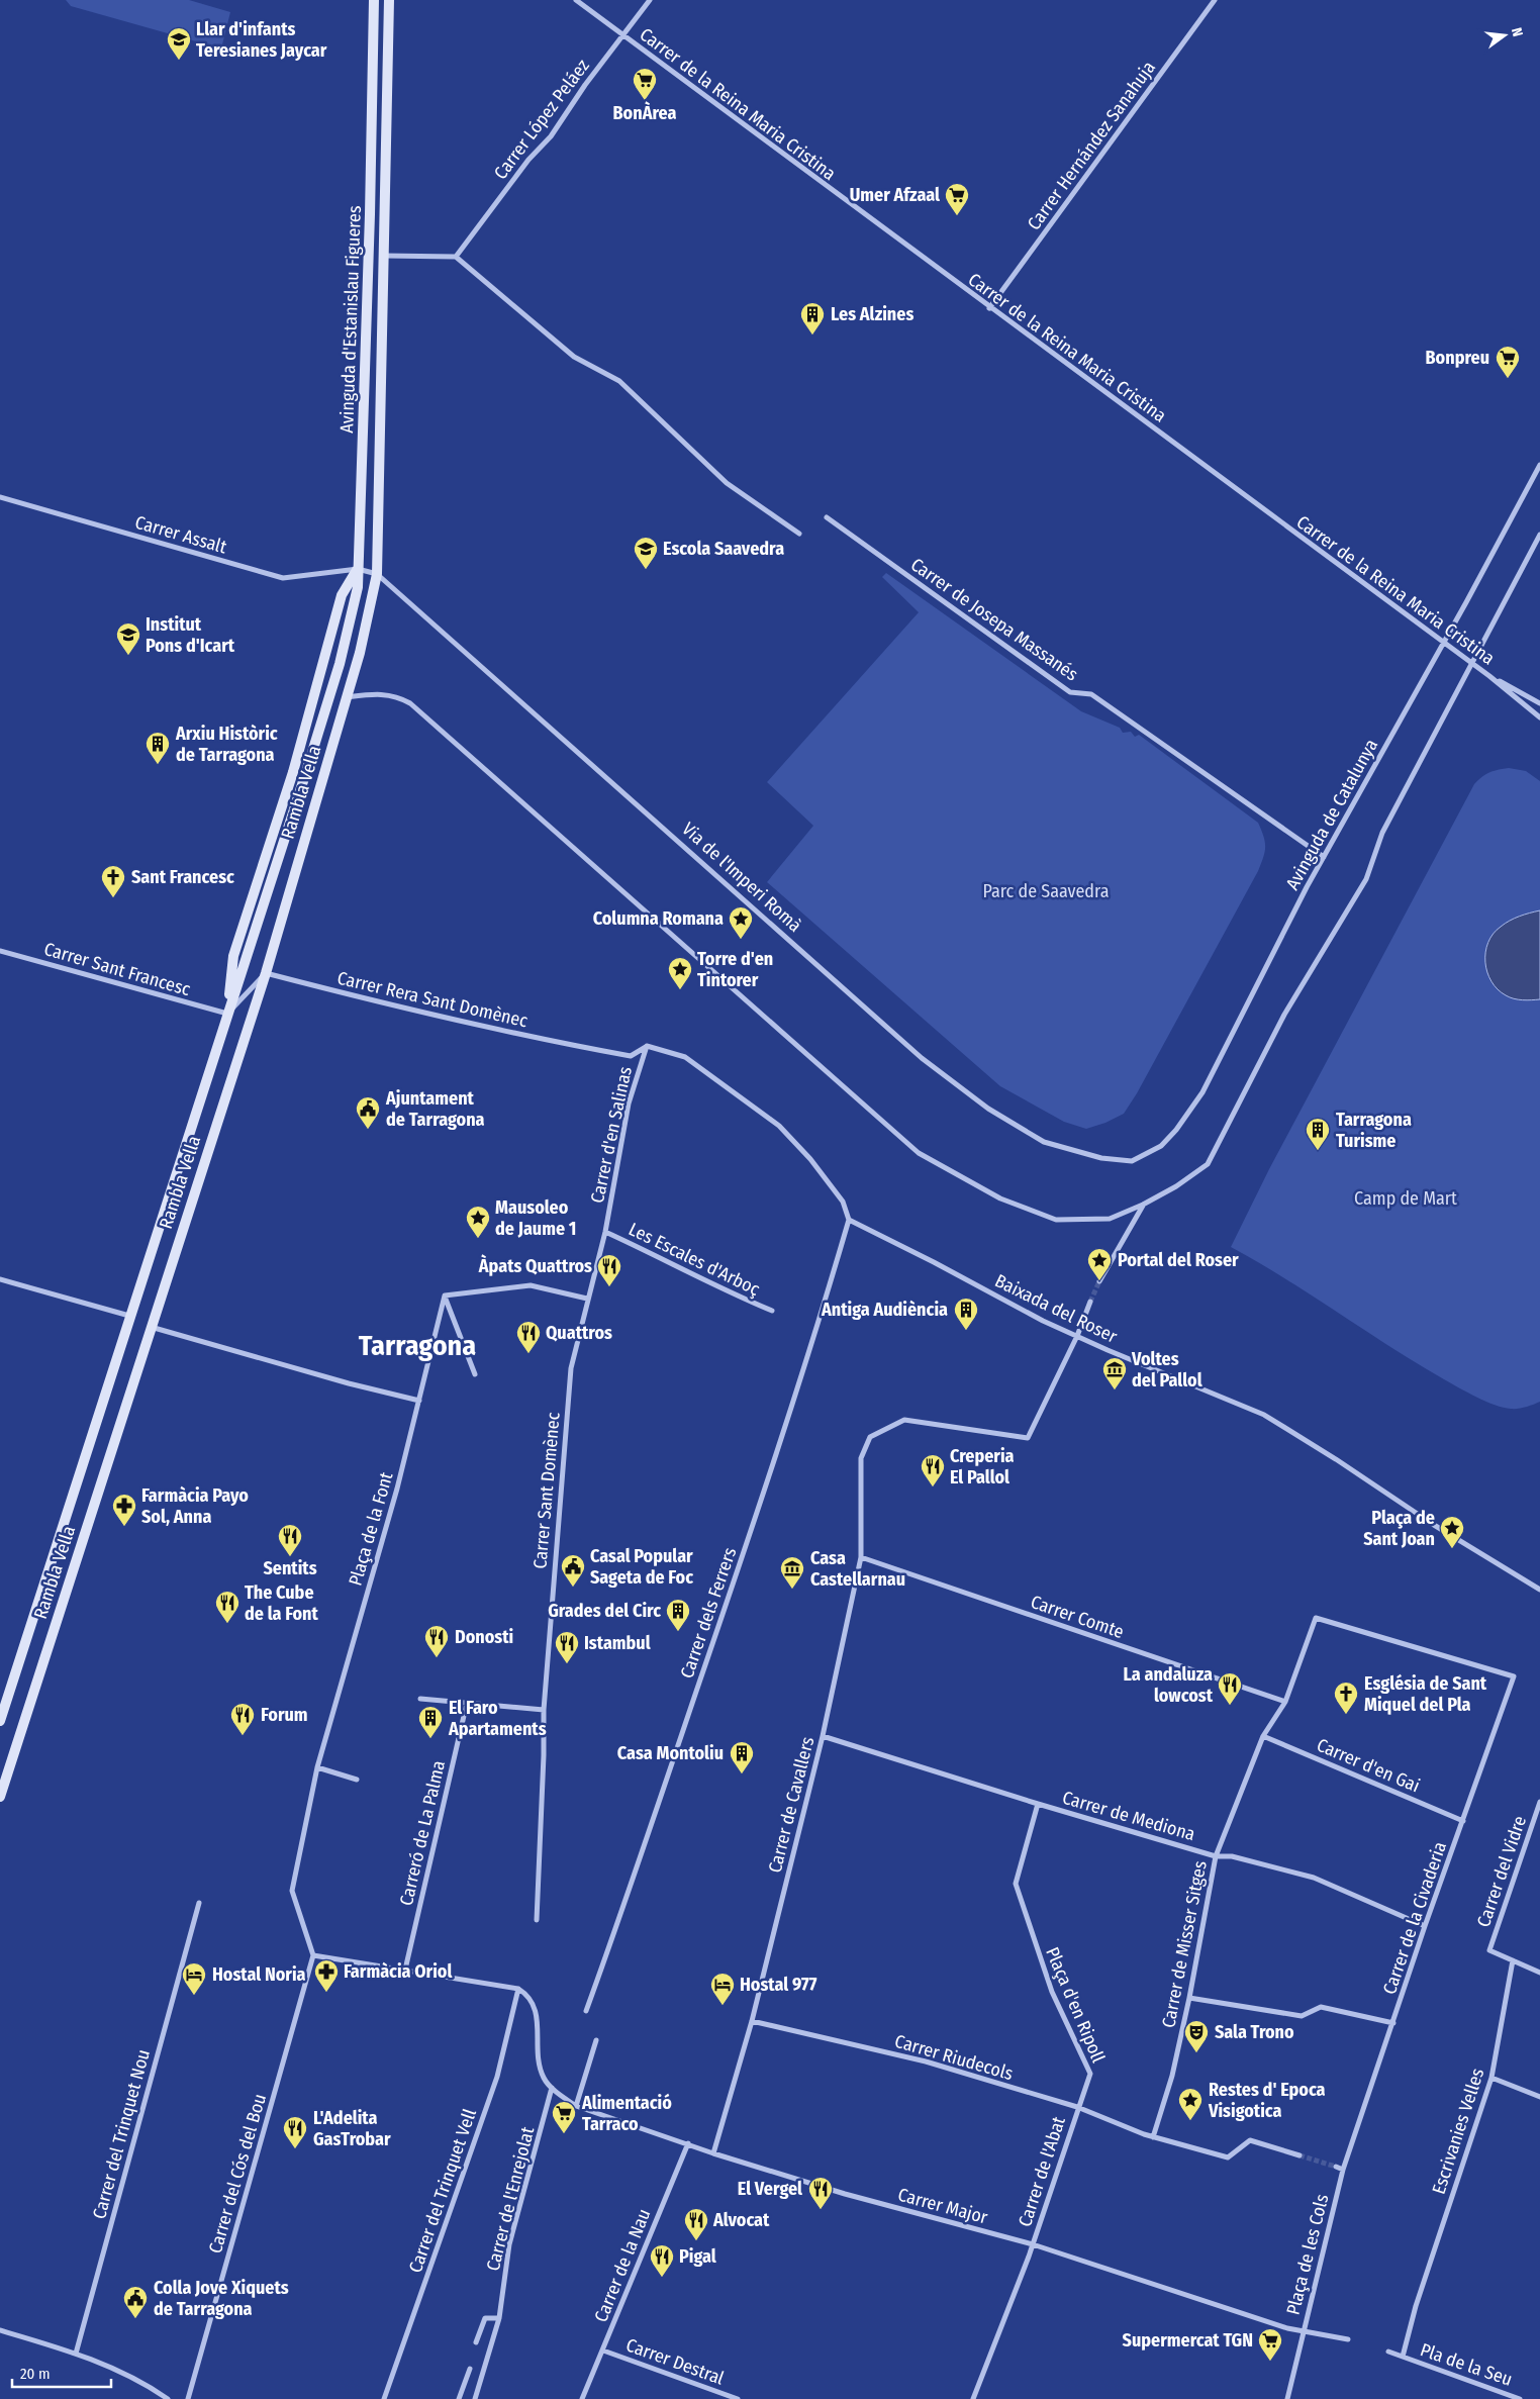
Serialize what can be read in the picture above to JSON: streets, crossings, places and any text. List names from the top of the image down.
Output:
{
  "streets": {
    "main road": ["Avinguda d'Estanislau Figueres", "Rambla Vella"],
    "street": [
      "Carrer de la Reina Maria Cristina",
      "Carrer López Peláez",
      "Carrer Hernández Sanahuja",
      "Carrer Assalt",
      "Carrer de Josepa Massanés",
      "Avinguda de Catalunya",
      "Via de l'Imperi Romà",
      "Carrer Sant Francesc",
      "Carrer Rera Sant Domènec",
      "Carrer d'en Salinas",
      "Les Escales d'Arboç",
      "Baixada del Roser",
      "Carrer Sant Domènec",
      "Plaça de la Font",
      "Carrer dels Ferrers",
      "Carrer Comte",
      "Carrer d'en Gai",
      "Carrer de Cavallers",
      "Carrer de Mediona",
      "Carreró de La Palma",
      "Carrer del Vidre",
      "Carrer de la Civaderia",
      "Carrer de Misser Sitges",
      "Plaça d'en Ripoll",
      "Carrer Riudecols",
      "Escrivanies Velles",
      "Carrer del Trinquet Nou",
      "Carrer de l'Abat",
      "Carrer del Cós del Bou",
      "Carrer del Trinquet Vell",
      "Carrer de l'Enrejolat",
      "Carrer Major",
      "Plaça de les Cols",
      "Carrer de la Nau",
      "Carrer Destral",
      "Pla de la Seu"
    ]
  },
  "crossings": [
    ["Carrer de la Reina Maria Cristina", "Carrer López Peláez"],
    ["Carrer de la Reina Maria Cristina", "Carrer Hernández Sanahuja"],
    ["Carrer de la Reina Maria Cristina", "Avinguda de Catalunya"],
    ["Avinguda d'Estanislau Figueres", "Carrer Assalt"],
    ["Avinguda d'Estanislau Figueres", "Rambla Vella"],
    ["Avinguda d'Estanislau Figueres", "Via de l'Imperi Romà"],
    ["Carrer Assalt", "Via de l'Imperi Romà"],
    ["Carrer de Josepa Massanés", "Avinguda de Catalunya"],
    ["Rambla Vella", "Via de l'Imperi Romà"],
    ["Rambla Vella", "Carrer Sant Francesc"],
    ["Rambla Vella", "Carrer Rera Sant Domènec"],
    ["Avinguda de Catalunya", "Via de l'Imperi Romà"],
    ["Carrer Rera Sant Domènec", "Carrer d'en Salinas"],
    ["Carrer d'en Salinas", "Les Escales d'Arboç"],
    ["Carrer d'en Salinas", "Baixada del Roser"],
    ["Carrer d'en Salinas", "Carrer Sant Domènec"],
    ["Carrer d'en Salinas", "Carrer dels Ferrers"],
    ["Les Escales d'Arboç", "Carrer Sant Domènec"],
    ["Baixada del Roser", "Carrer dels Ferrers"],
    ["Baixada del Roser", "Carrer de Cavallers"],
    ["Plaça de la Font", "Carrer del Cós del Bou"],
    ["Carrer Comte", "Carrer de Cavallers"],
    ["Carrer Comte", "Carrer de Misser Sitges"],
    ["Carrer d'en Gai", "Carrer de la Civaderia"],
    ["Carrer d'en Gai", "Carrer de Misser Sitges"],
    ["Carrer de Cavallers", "Carrer de Mediona"],
    ["Carrer de Cavallers", "Carrer Riudecols"],
    ["Carrer de Cavallers", "Carrer Major"],
    ["Carrer de Mediona", "Carrer de la Civaderia"],
    ["Carrer de Mediona", "Carrer de Misser Sitges"],
    ["Carrer de Mediona", "Plaça d'en Ripoll"],
    ["Carrer del Vidre", "Escrivanies Velles"],
    ["Carrer de la Civaderia", "Carrer de Misser Sitges"],
    ["Carrer de la Civaderia", "Plaça de les Cols"],
    ["Carrer de Misser Sitges", "Carrer Riudecols"],
    ["Plaça d'en Ripoll", "Carrer Riudecols"],
    ["Plaça d'en Ripoll", "Carrer de l'Abat"],
    ["Carrer Riudecols", "Carrer de l'Abat"],
    ["Escrivanies Velles", "Pla de la Seu"],
    ["Carrer de l'Abat", "Carrer Major"],
    ["Carrer de l'Enrejolat", "Carrer Major"],
    ["Carrer Major", "Plaça de les Cols"],
    ["Carrer Major", "Carrer de la Nau"],
    ["Carrer de la Nau", "Carrer Destral"]
  ],
  "districts": ["Tarragona"],
  "parks": ["Parc de Saavedra", "Camp de Mart"],
  "places": {
    "school or university": ["Llar d'infants Teresianes Jaycar", "Escola Saavedra", "Institut Pons d'Icart"],
    "supermarket": [
      "BonÀrea",
      "Umer Afzaal",
      "Bonpreu",
      "Alimentació Tarraco",
      "Supermercat TGN"
    ],
    "building": [
      "Les Alzines",
      "Arxiu Històric de Tarragona",
      "Tarragona Turisme",
      "Antiga Audiència",
      "Grades del Circ",
      "El Faro Apartaments",
      "Casa Montoliu"
    ],
    "church": ["Sant Francesc", "Església de Sant Miquel del Pla"],
    "place": [
      "Columna Romana",
      "Torre d'en Tintorer",
      "Mausoleo de Jaume 1",
      "Portal del Roser",
      "Plaça de Sant Joan",
      "Restes d' Epoca Visigotica"
    ],
    "public building": ["Ajuntament de Tarragona", "Casal Popular Sageta de Foc", "Colla Jove Xiquets de Tarragona"],
    "restaurant": [
      "Àpats Quattros",
      "Quattros",
      "Creperia El Pallol",
      "Sentits",
      "The Cube de la Font",
      "Donosti",
      "Istambul",
      "La andaluza lowcost",
      "Forum",
      "L'Adelita GasTrobar",
      "El Vergel",
      "Alvocat",
      "Pigal"
    ],
    "museum": ["Voltes del Pallol", "Casa Castellarnau"],
    "pharmacy": ["Farmàcia Payo Sol, Anna", "Farmàcia Oriol"],
    "hotel": ["Hostal Noria", "Hostal 977"],
    "theatre": ["Sala Trono"]
  },
  "scale_bar": "20 m",
  "north": "right"
}
